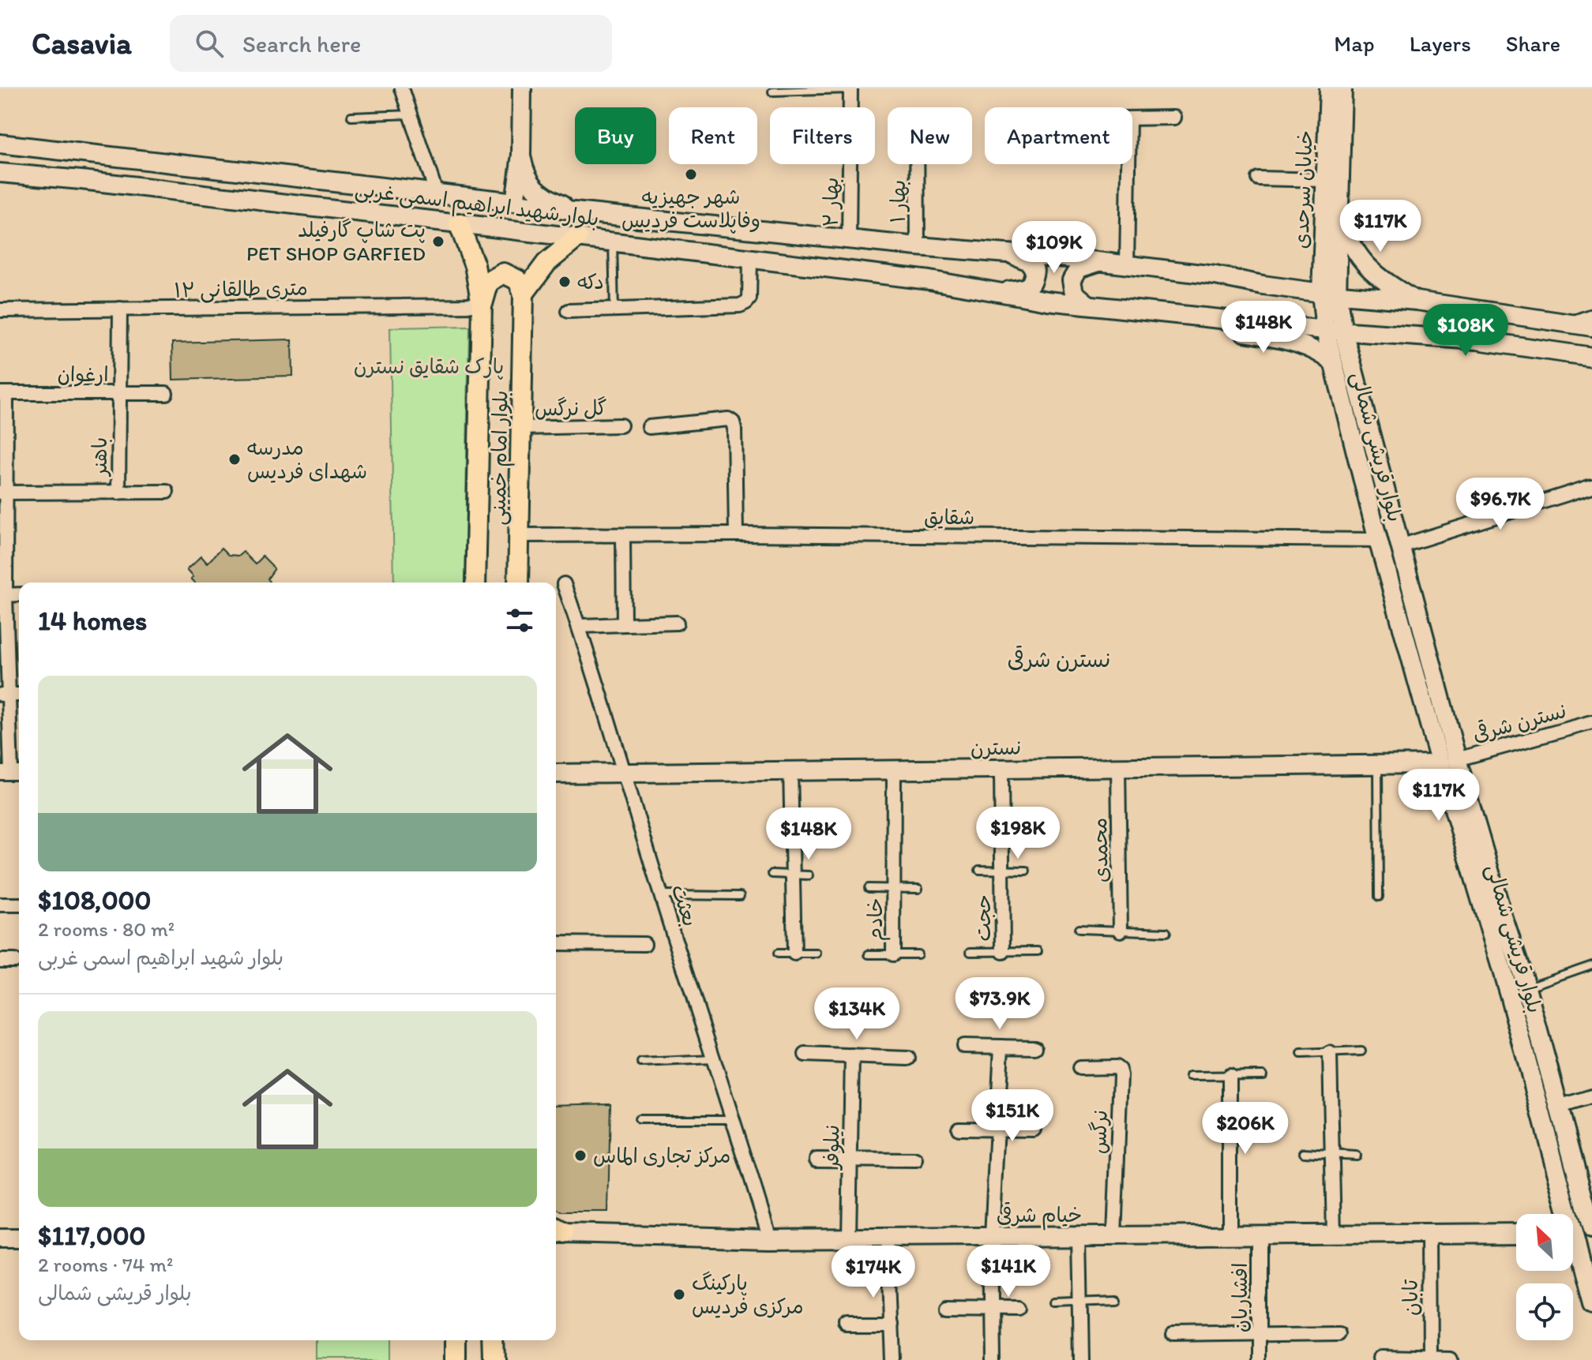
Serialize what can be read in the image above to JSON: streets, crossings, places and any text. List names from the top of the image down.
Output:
{
  "streets": {
    "main road": [
      "خیابان سرحدی",
      "بلوار شهید ابراهیم اسمی غربی",
      "بلوار قریشی شمالی",
      "بلوار امام خمینی",
      "نسترن",
      "خیام شرقی"
    ],
    "street": [
      "بهار ۱",
      "بهار ۲",
      "۱۲ متری طالقانی",
      "ارغوان",
      "گل نرگس",
      "باهنر",
      "شقایق",
      "نسترن شرقی",
      "محمدی",
      "بعثت",
      "حجت",
      "خادم",
      "نرگس",
      "نیلوفر",
      "افشاریان",
      "تابان"
    ]
  },
  "crossings": [
    ["خیابان سرحدی", "بلوار شهید ابراهیم اسمی غربی"],
    ["خیابان سرحدی", "بلوار قریشی شمالی"],
    ["بهار ۱", "بلوار شهید ابراهیم اسمی غربی"],
    ["بهار ۲", "بلوار شهید ابراهیم اسمی غربی"],
    ["بلوار شهید ابراهیم اسمی غربی", "بلوار قریشی شمالی"],
    ["بلوار شهید ابراهیم اسمی غربی", "بلوار امام خمینی"],
    ["۱۲ متری طالقانی", "باهنر"],
    ["۱۲ متری طالقانی", "بلوار امام خمینی"],
    ["ارغوان", "باهنر"],
    ["گل نرگس", "بلوار امام خمینی"],
    ["بلوار قریشی شمالی", "شقایق"],
    ["بلوار قریشی شمالی", "نسترن شرقی"],
    ["بلوار قریشی شمالی", "نسترن"],
    ["بلوار امام خمینی", "شقایق"],
    ["نسترن شرقی", "نسترن"],
    ["نسترن", "محمدی"],
    ["نسترن", "بعثت"],
    ["نسترن", "حجت"],
    ["نسترن", "خادم"],
    ["بعثت", "خیام شرقی"],
    ["نرگس", "خیام شرقی"],
    ["نیلوفر", "خیام شرقی"],
    ["خیام شرقی", "افشاریان"],
    ["خیام شرقی", "تابان"]
  ],
  "districts": ["نسترن شرقی"],
  "parks": ["پارک شقایق نسترن"],
  "places": [
    "شهر جهیزیه وفاپلاست فردیس",
    "پت شاپ گارفیلد PET SHOP GARFIED",
    "دکه",
    "مدرسه شهدای فردیس",
    "مرکز تجاری الماس",
    "پارکینگ مرکزی فردیس"
  ],
  "north": "top left",
  "page": {
    "header": "Casavia",
    "search": "Search here",
    "nav": ["Map", "Layers", "Share"],
    "chip": [
      "Buy",
      "Rent",
      "Filters",
      "New",
      "Apartment"
    ],
    "price": [
      "$117K",
      "$109K",
      "$148K",
      "$108K",
      "$96.7K",
      "$117K",
      "$198K",
      "$148K",
      "$73.9K",
      "$134K",
      "$151K",
      "$206K",
      "$141K",
      "$174K"
    ],
    "heading": "14 homes",
    "list": [
      {
        "name": "$108,000",
        "note": "2 rooms · 80 m² · بلوار شهید ابراهیم اسمی غربی"
      },
      {
        "name": "$117,000",
        "note": "2 rooms · 74 m² · بلوار قریشی شمالی"
      }
    ]
  }
}
